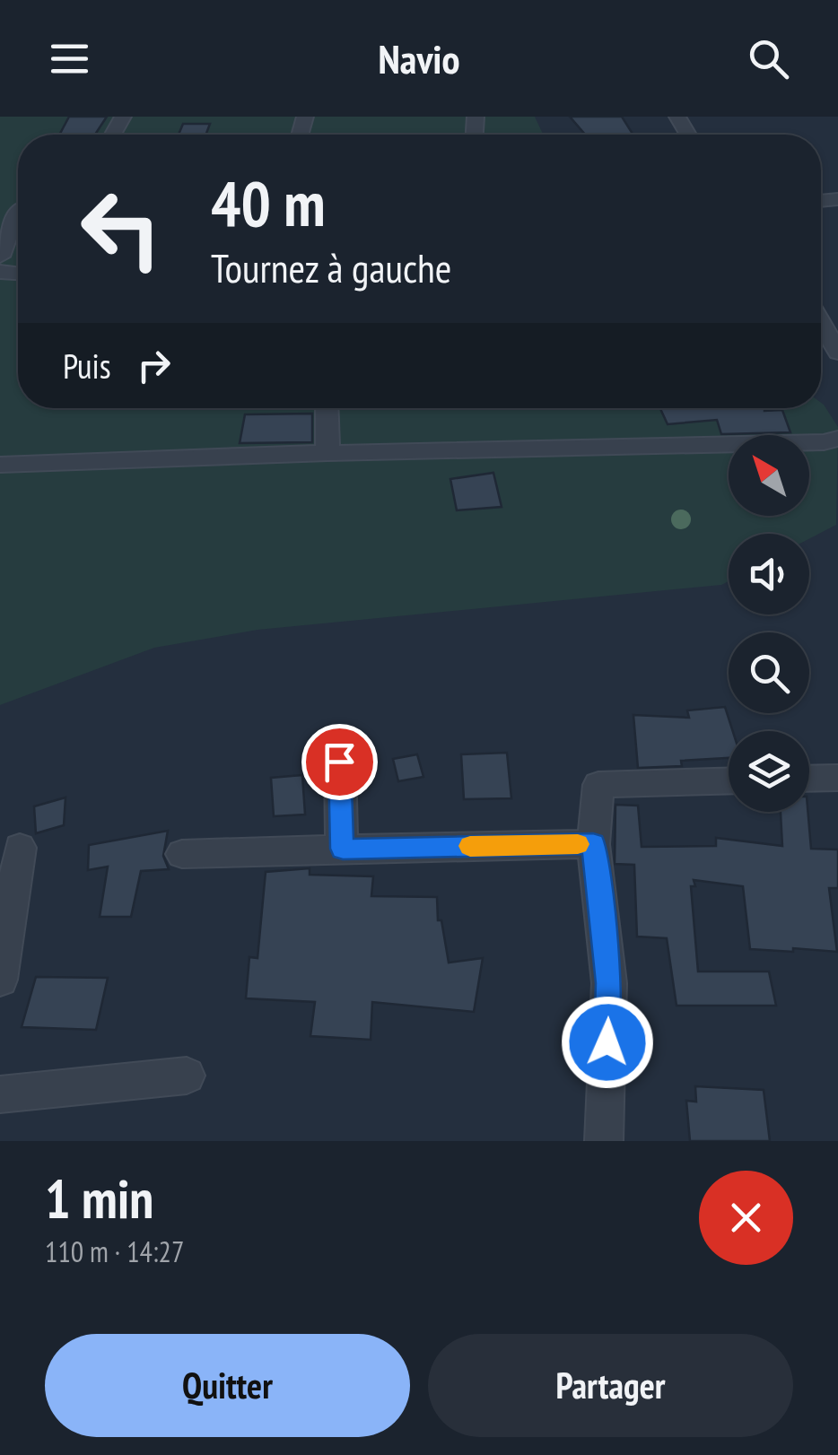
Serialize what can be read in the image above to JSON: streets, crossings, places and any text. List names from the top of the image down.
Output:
{
  "north": "top left",
  "page": {
    "header": "Navio",
    "turn": ["40 m", "Tournez à gauche"],
    "then": "Puis",
    "heading": ["1 min", "110 m · 14:27"],
    "buttons": ["Quitter", "Partager"]
  }
}
